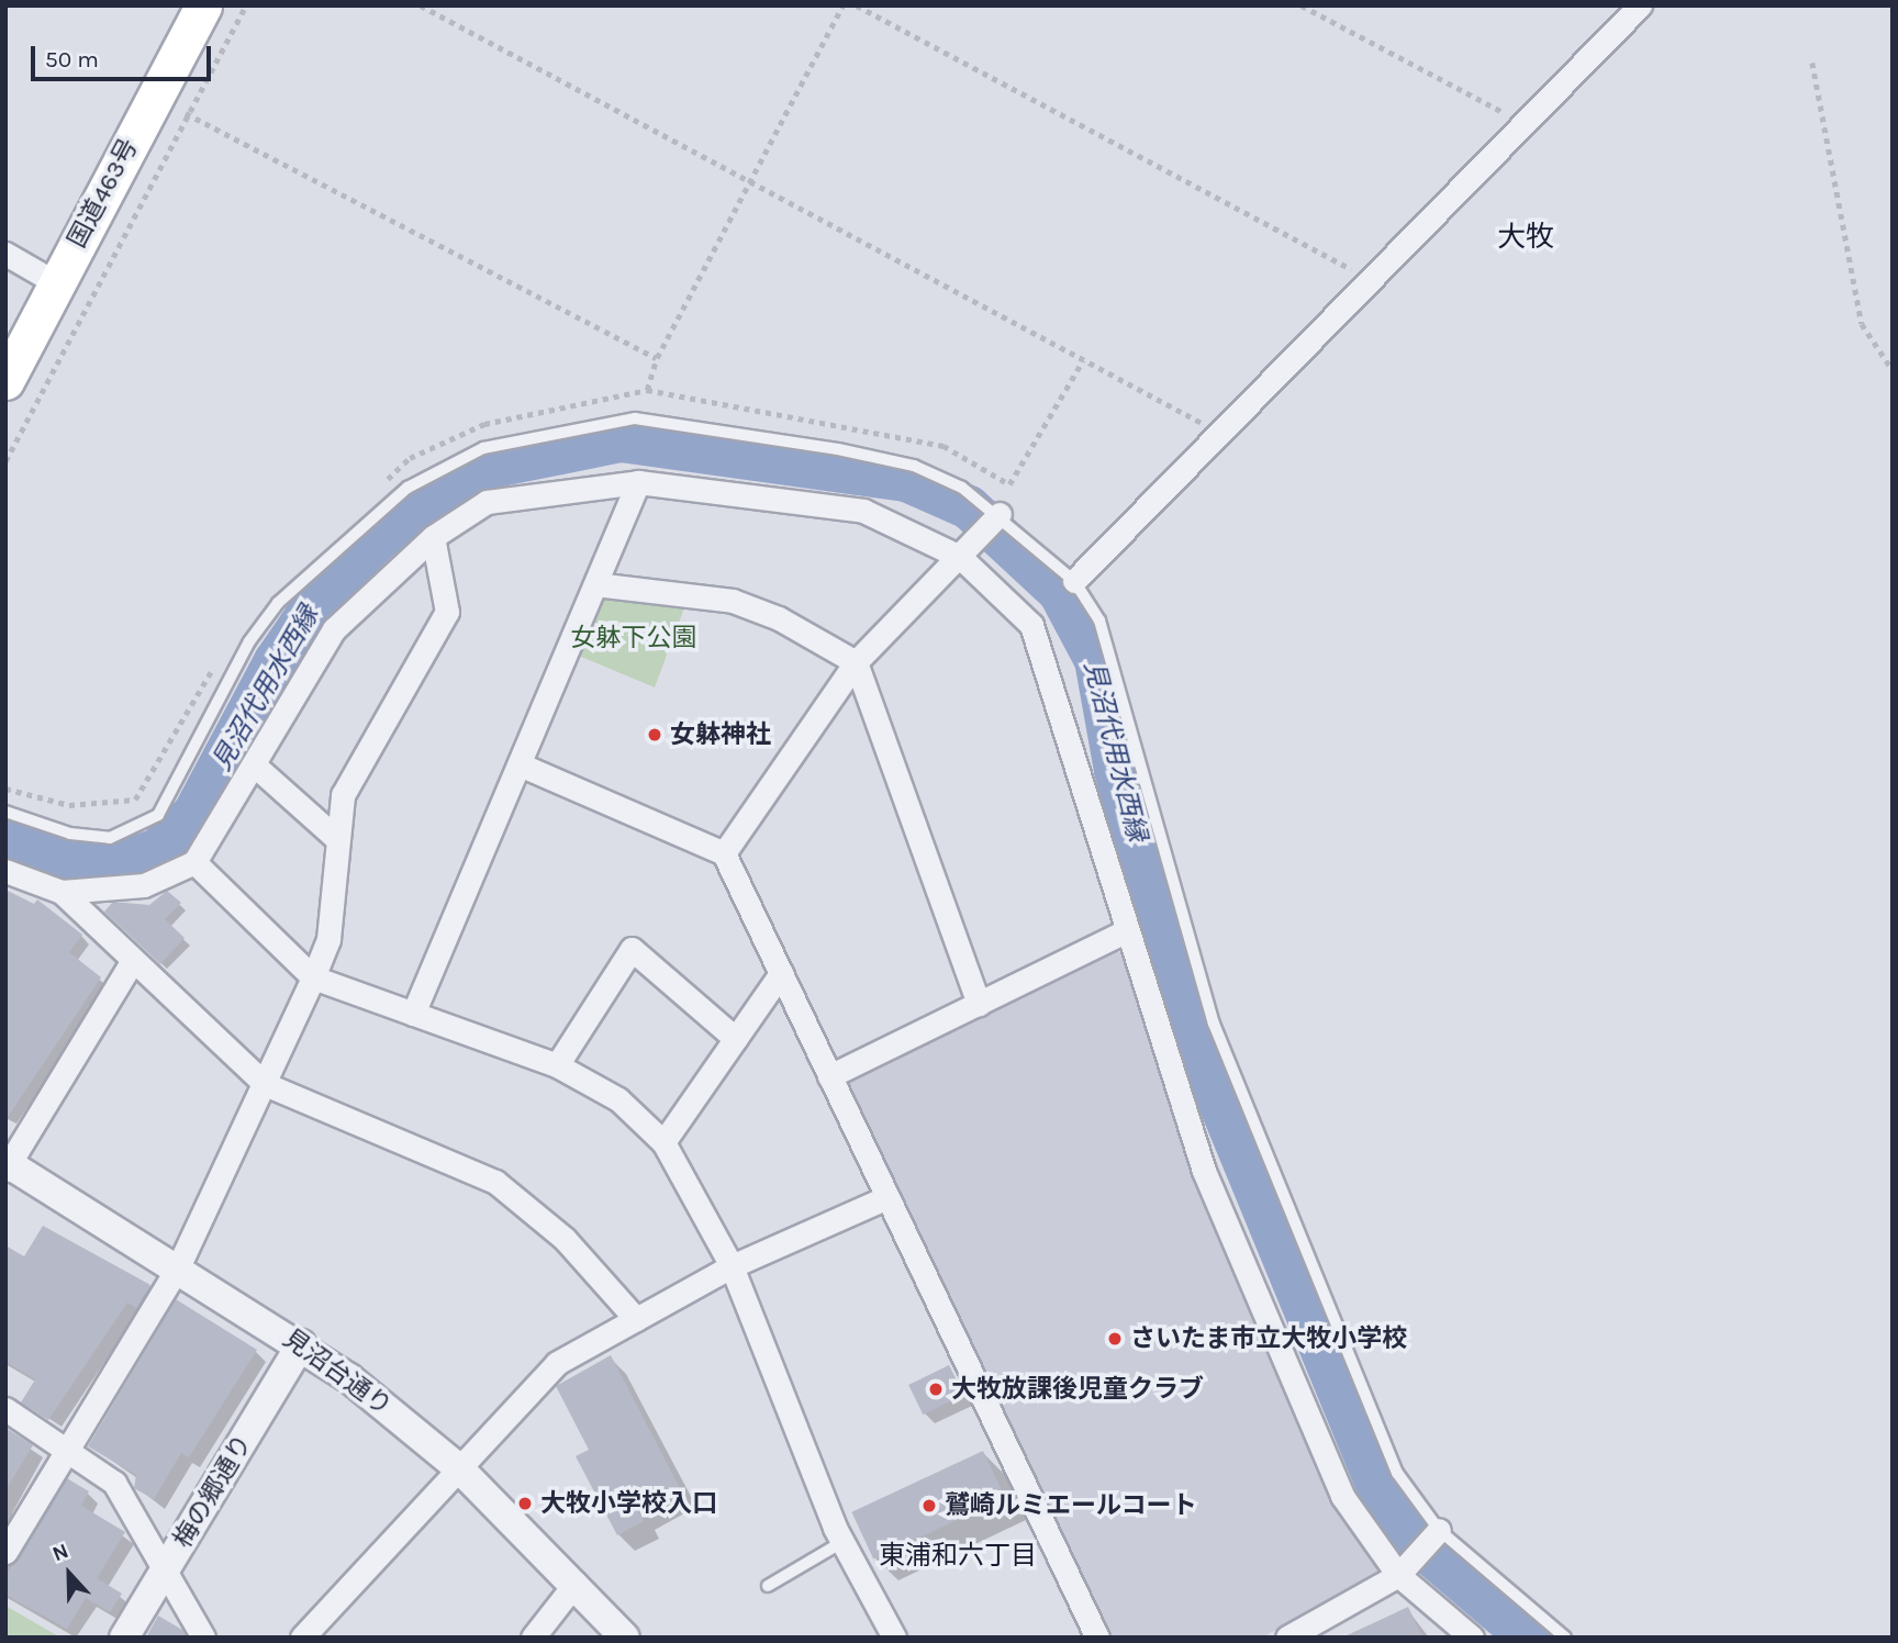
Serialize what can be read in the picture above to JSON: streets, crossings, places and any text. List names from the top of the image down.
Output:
{
  "streets": {
    "highway": ["国道463号"],
    "street": ["見沼台通り", "梅の郷通り"]
  },
  "crossings": [
    ["見沼台通り", "梅の郷通り"]
  ],
  "districts": ["大牧", "東浦和六丁目"],
  "water": ["見沼代用水西縁"],
  "parks": ["女躰下公園"],
  "places": [
    "女躰神社",
    "さいたま市立大牧小学校",
    "大牧放課後児童クラブ",
    "大牧小学校入口",
    "鷲崎ルミエールコート"
  ],
  "scale_bar": "50 m",
  "north": "top"
}
